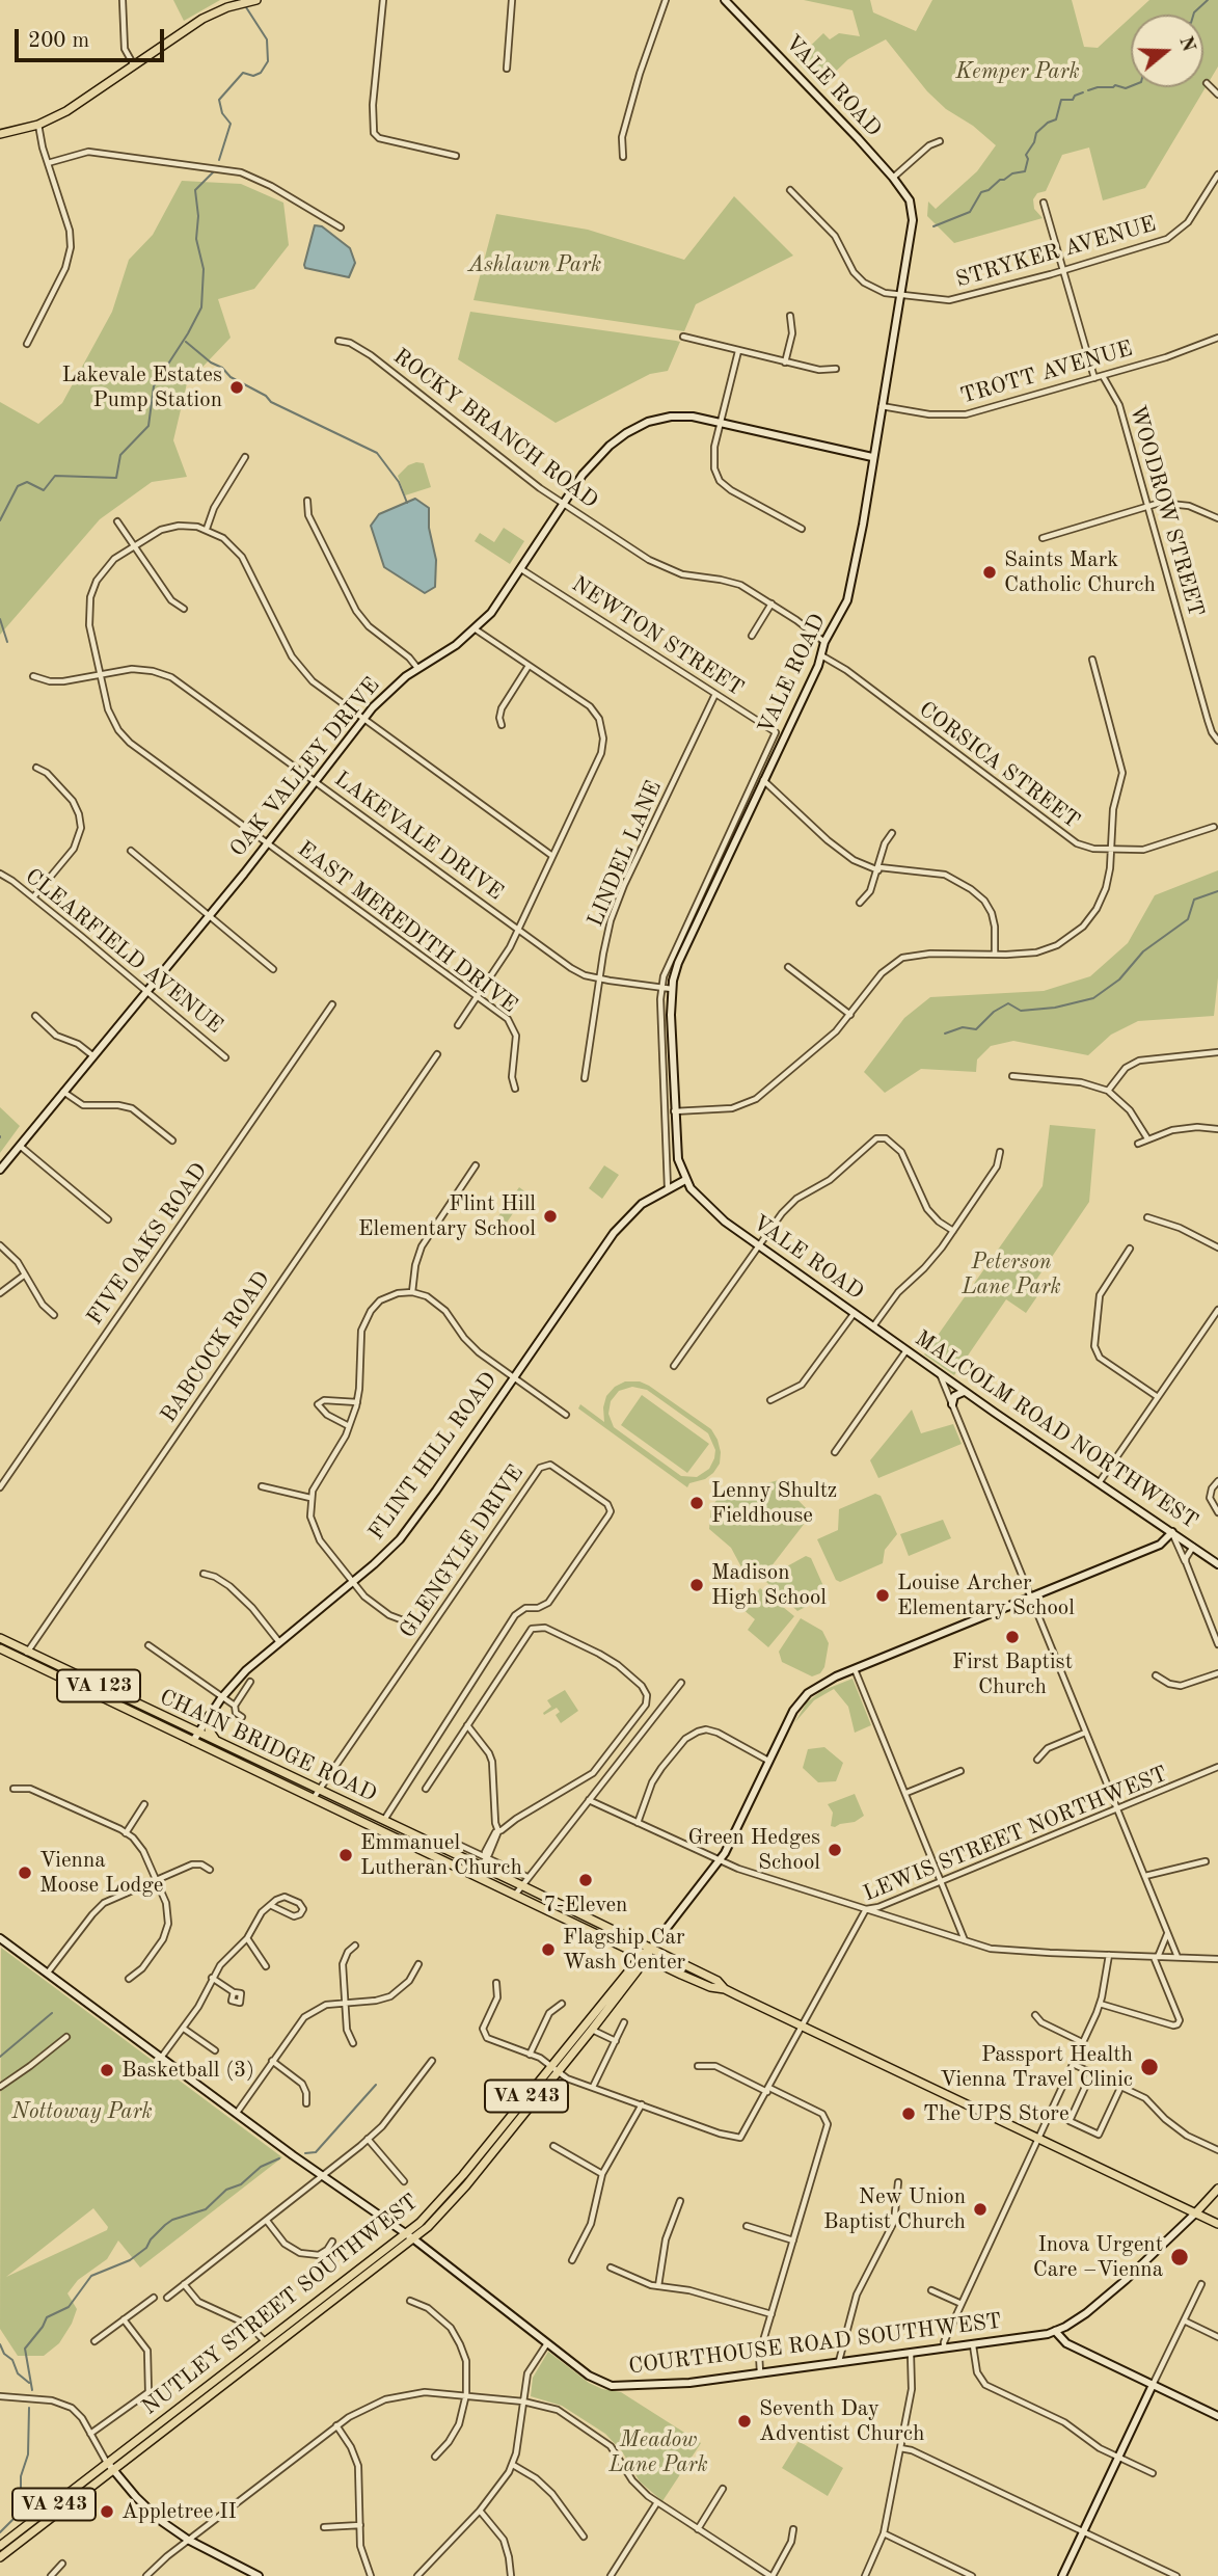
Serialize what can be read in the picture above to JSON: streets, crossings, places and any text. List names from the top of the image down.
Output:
{
  "streets": {
    "main road": [
      "VA 123",
      "CHAIN BRIDGE ROAD",
      "VA 243",
      "NUTLEY STREET SOUTHWEST"
    ],
    "street": [
      "VALE ROAD",
      "STRYKER AVENUE",
      "TROTT AVENUE",
      "ROCKY BRANCH ROAD",
      "WOODROW STREET",
      "NEWTON STREET",
      "CORSICA STREET",
      "OAK VALLEY DRIVE",
      "LAKEVALE DRIVE",
      "LINDEL LANE",
      "EAST MEREDITH DRIVE",
      "CLEARFIELD AVENUE",
      "FIVE OAKS ROAD",
      "BABCOCK ROAD",
      "MALCOLM ROAD NORTHWEST",
      "FLINT HILL ROAD",
      "GLENGYLE DRIVE",
      "LEWIS STREET NORTHWEST",
      "COURTHOUSE ROAD SOUTHWEST"
    ]
  },
  "crossings": [
    ["VALE ROAD", "STRYKER AVENUE"],
    ["VALE ROAD", "TROTT AVENUE"],
    ["VALE ROAD", "ROCKY BRANCH ROAD"],
    ["VALE ROAD", "CORSICA STREET"],
    ["VALE ROAD", "OAK VALLEY DRIVE"],
    ["VALE ROAD", "LAKEVALE DRIVE"],
    ["VALE ROAD", "MALCOLM ROAD NORTHWEST"],
    ["VALE ROAD", "FLINT HILL ROAD"],
    ["TROTT AVENUE", "WOODROW STREET"],
    ["ROCKY BRANCH ROAD", "OAK VALLEY DRIVE"],
    ["NEWTON STREET", "OAK VALLEY DRIVE"],
    ["NEWTON STREET", "LINDEL LANE"],
    ["OAK VALLEY DRIVE", "LAKEVALE DRIVE"],
    ["OAK VALLEY DRIVE", "EAST MEREDITH DRIVE"],
    ["OAK VALLEY DRIVE", "CLEARFIELD AVENUE"],
    ["LAKEVALE DRIVE", "LINDEL LANE"],
    ["LAKEVALE DRIVE", "EAST MEREDITH DRIVE"],
    ["BABCOCK ROAD", "CHAIN BRIDGE ROAD"],
    ["FLINT HILL ROAD", "CHAIN BRIDGE ROAD"],
    ["GLENGYLE DRIVE", "CHAIN BRIDGE ROAD"],
    ["VA 123", "CHAIN BRIDGE ROAD"],
    ["VA 123", "LEWIS STREET NORTHWEST"],
    ["VA 123", "NUTLEY STREET SOUTHWEST"],
    ["VA 123", "COURTHOUSE ROAD SOUTHWEST"],
    ["NUTLEY STREET SOUTHWEST", "COURTHOUSE ROAD SOUTHWEST"]
  ],
  "parks": [
    "Kemper Park",
    "Ashlawn Park",
    "Peterson Lane Park",
    "Nottoway Park",
    "Meadow Lane Park"
  ],
  "places": [
    "Lakevale Estates Pump Station",
    "Saints Mark Catholic Church",
    "Flint Hill Elementary School",
    "Lenny Shultz Fieldhouse",
    "Madison High School",
    "Louise Archer Elementary School",
    "First Baptist Church",
    "Green Hedges School",
    "Emmanuel Lutheran Church",
    "Vienna Moose Lodge",
    "7-Eleven",
    "Flagship Car Wash Center",
    "Passport Health Vienna Travel Clinic",
    "Basketball (3)",
    "The UPS Store",
    "New Union Baptist Church",
    "Inova Urgent Care –Vienna",
    "Seventh Day Adventist Church",
    "Appletree II"
  ],
  "scale_bar": "200 m",
  "north": "right"
}
